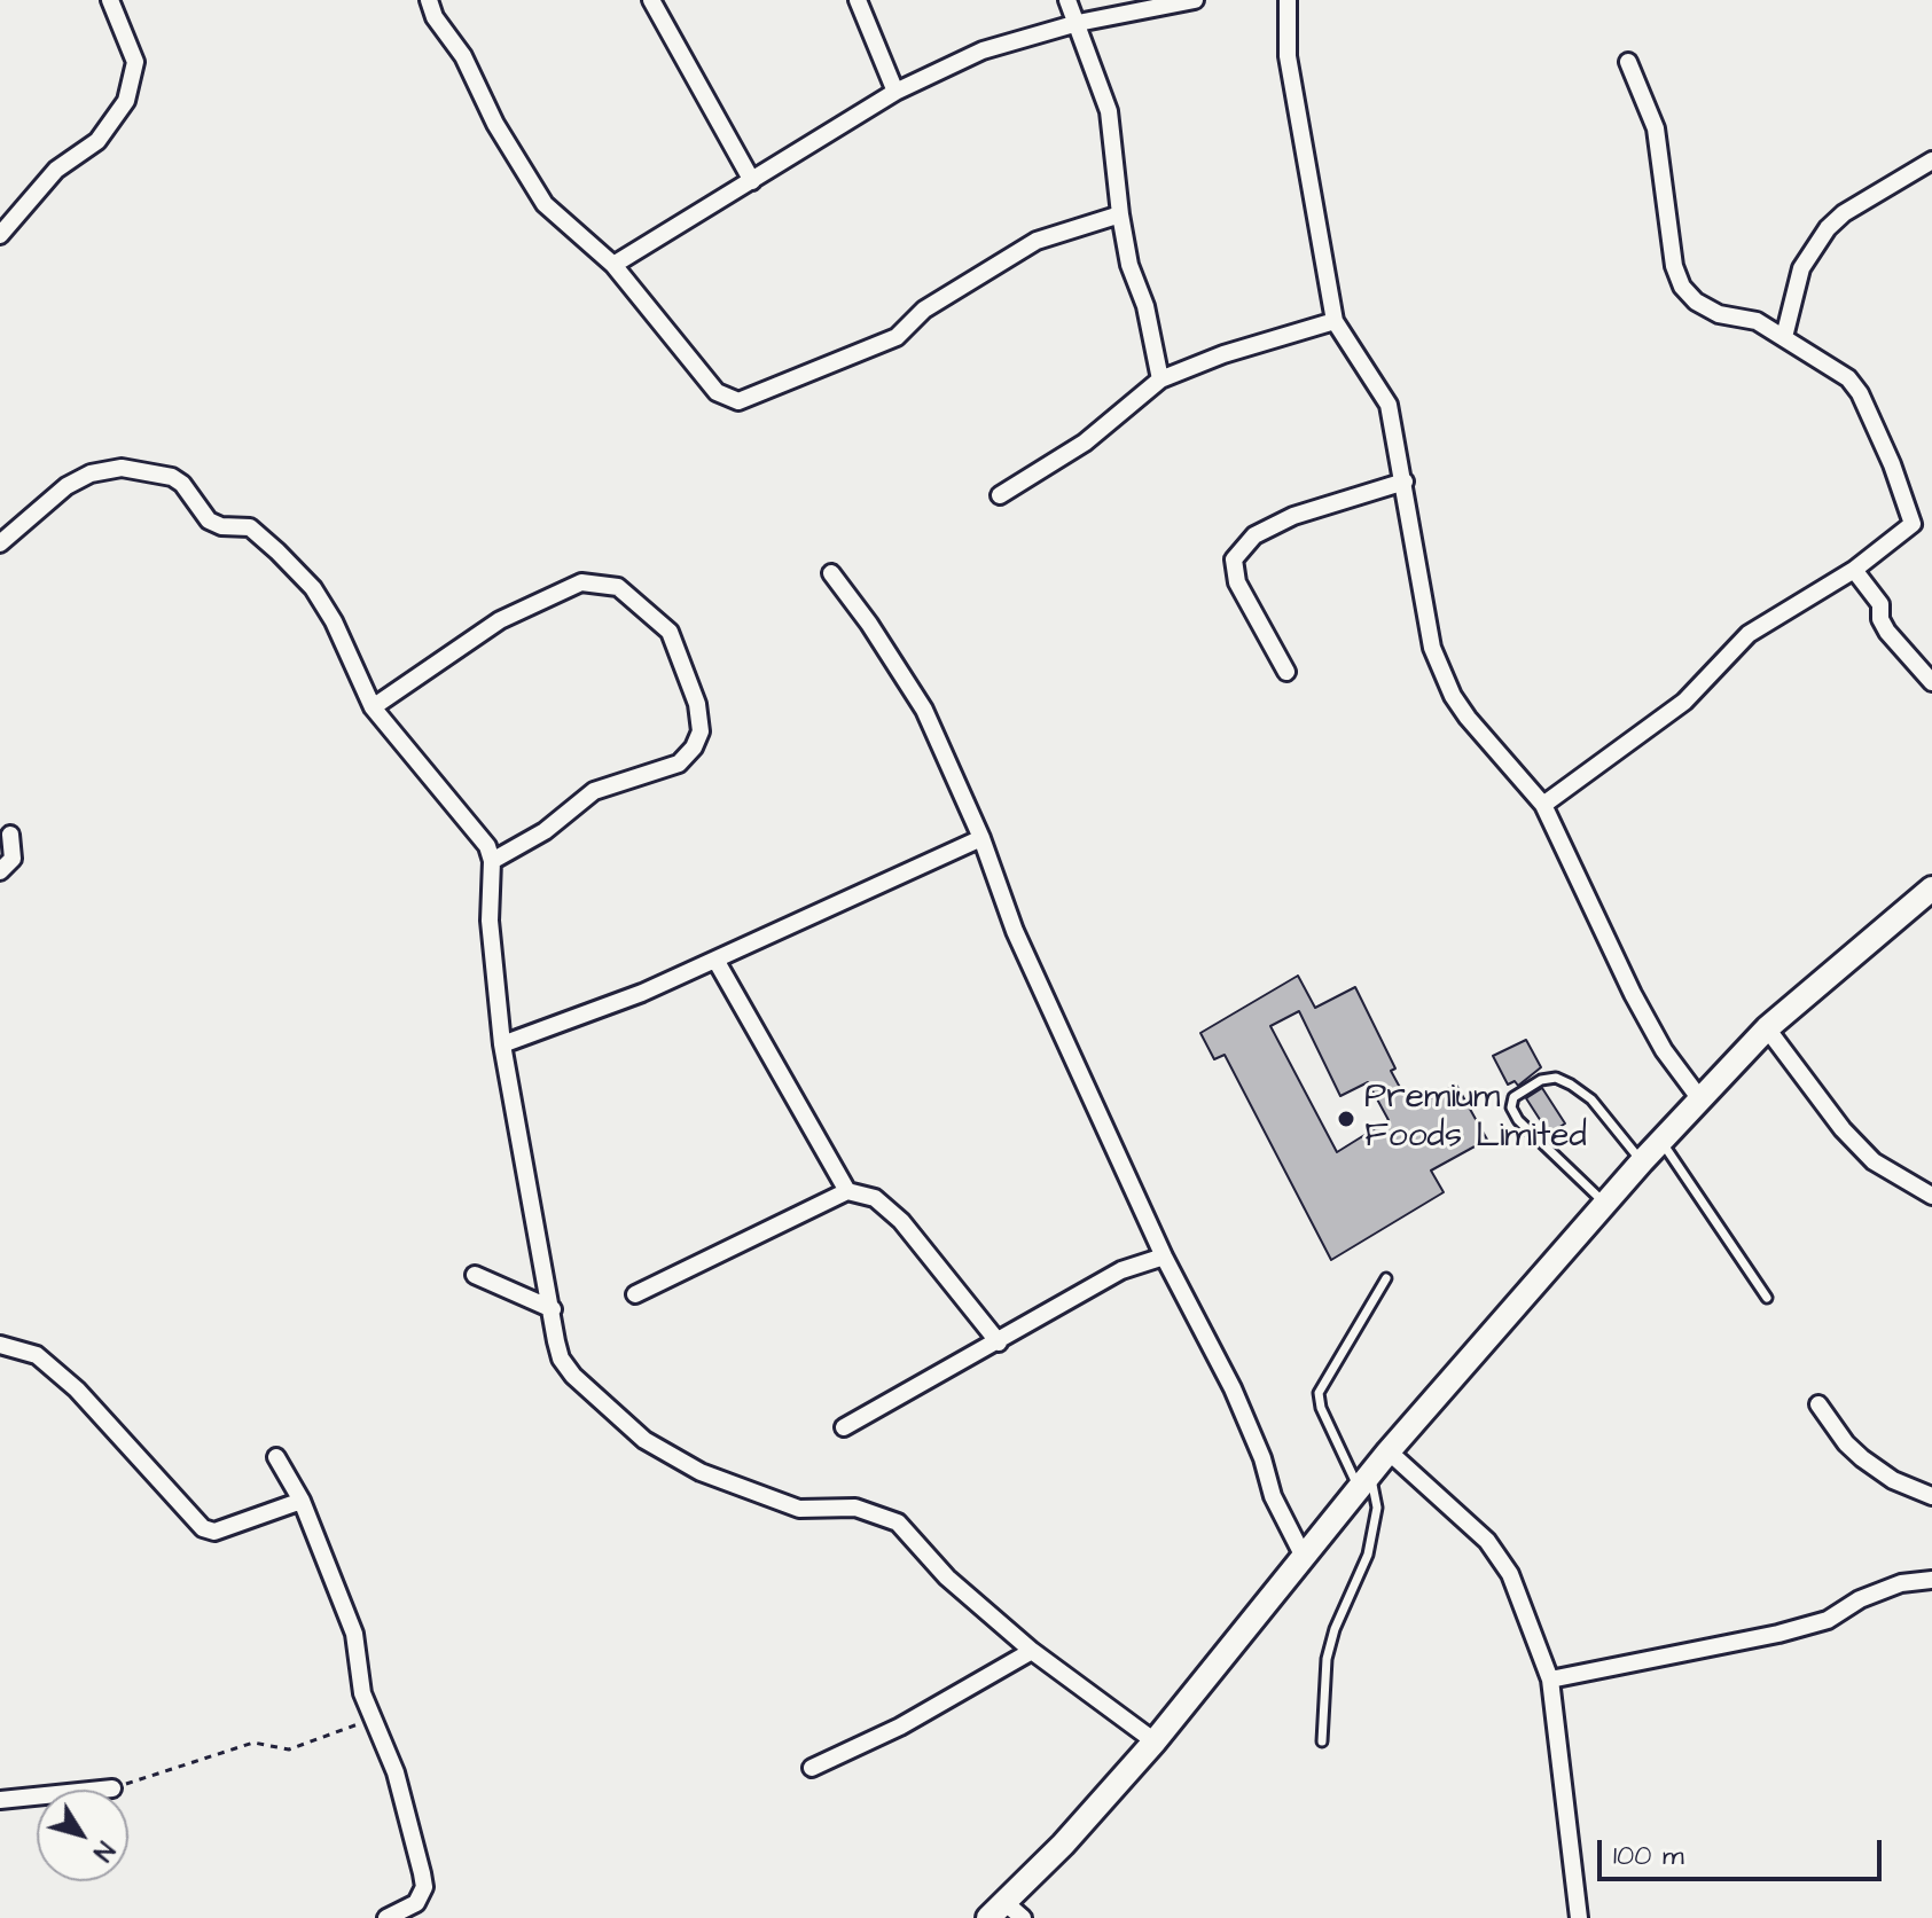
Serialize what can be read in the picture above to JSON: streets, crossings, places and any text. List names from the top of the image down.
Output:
{
  "places": ["Premium Foods Limited"],
  "scale_bar": "100 m",
  "north": "bottom right"
}
